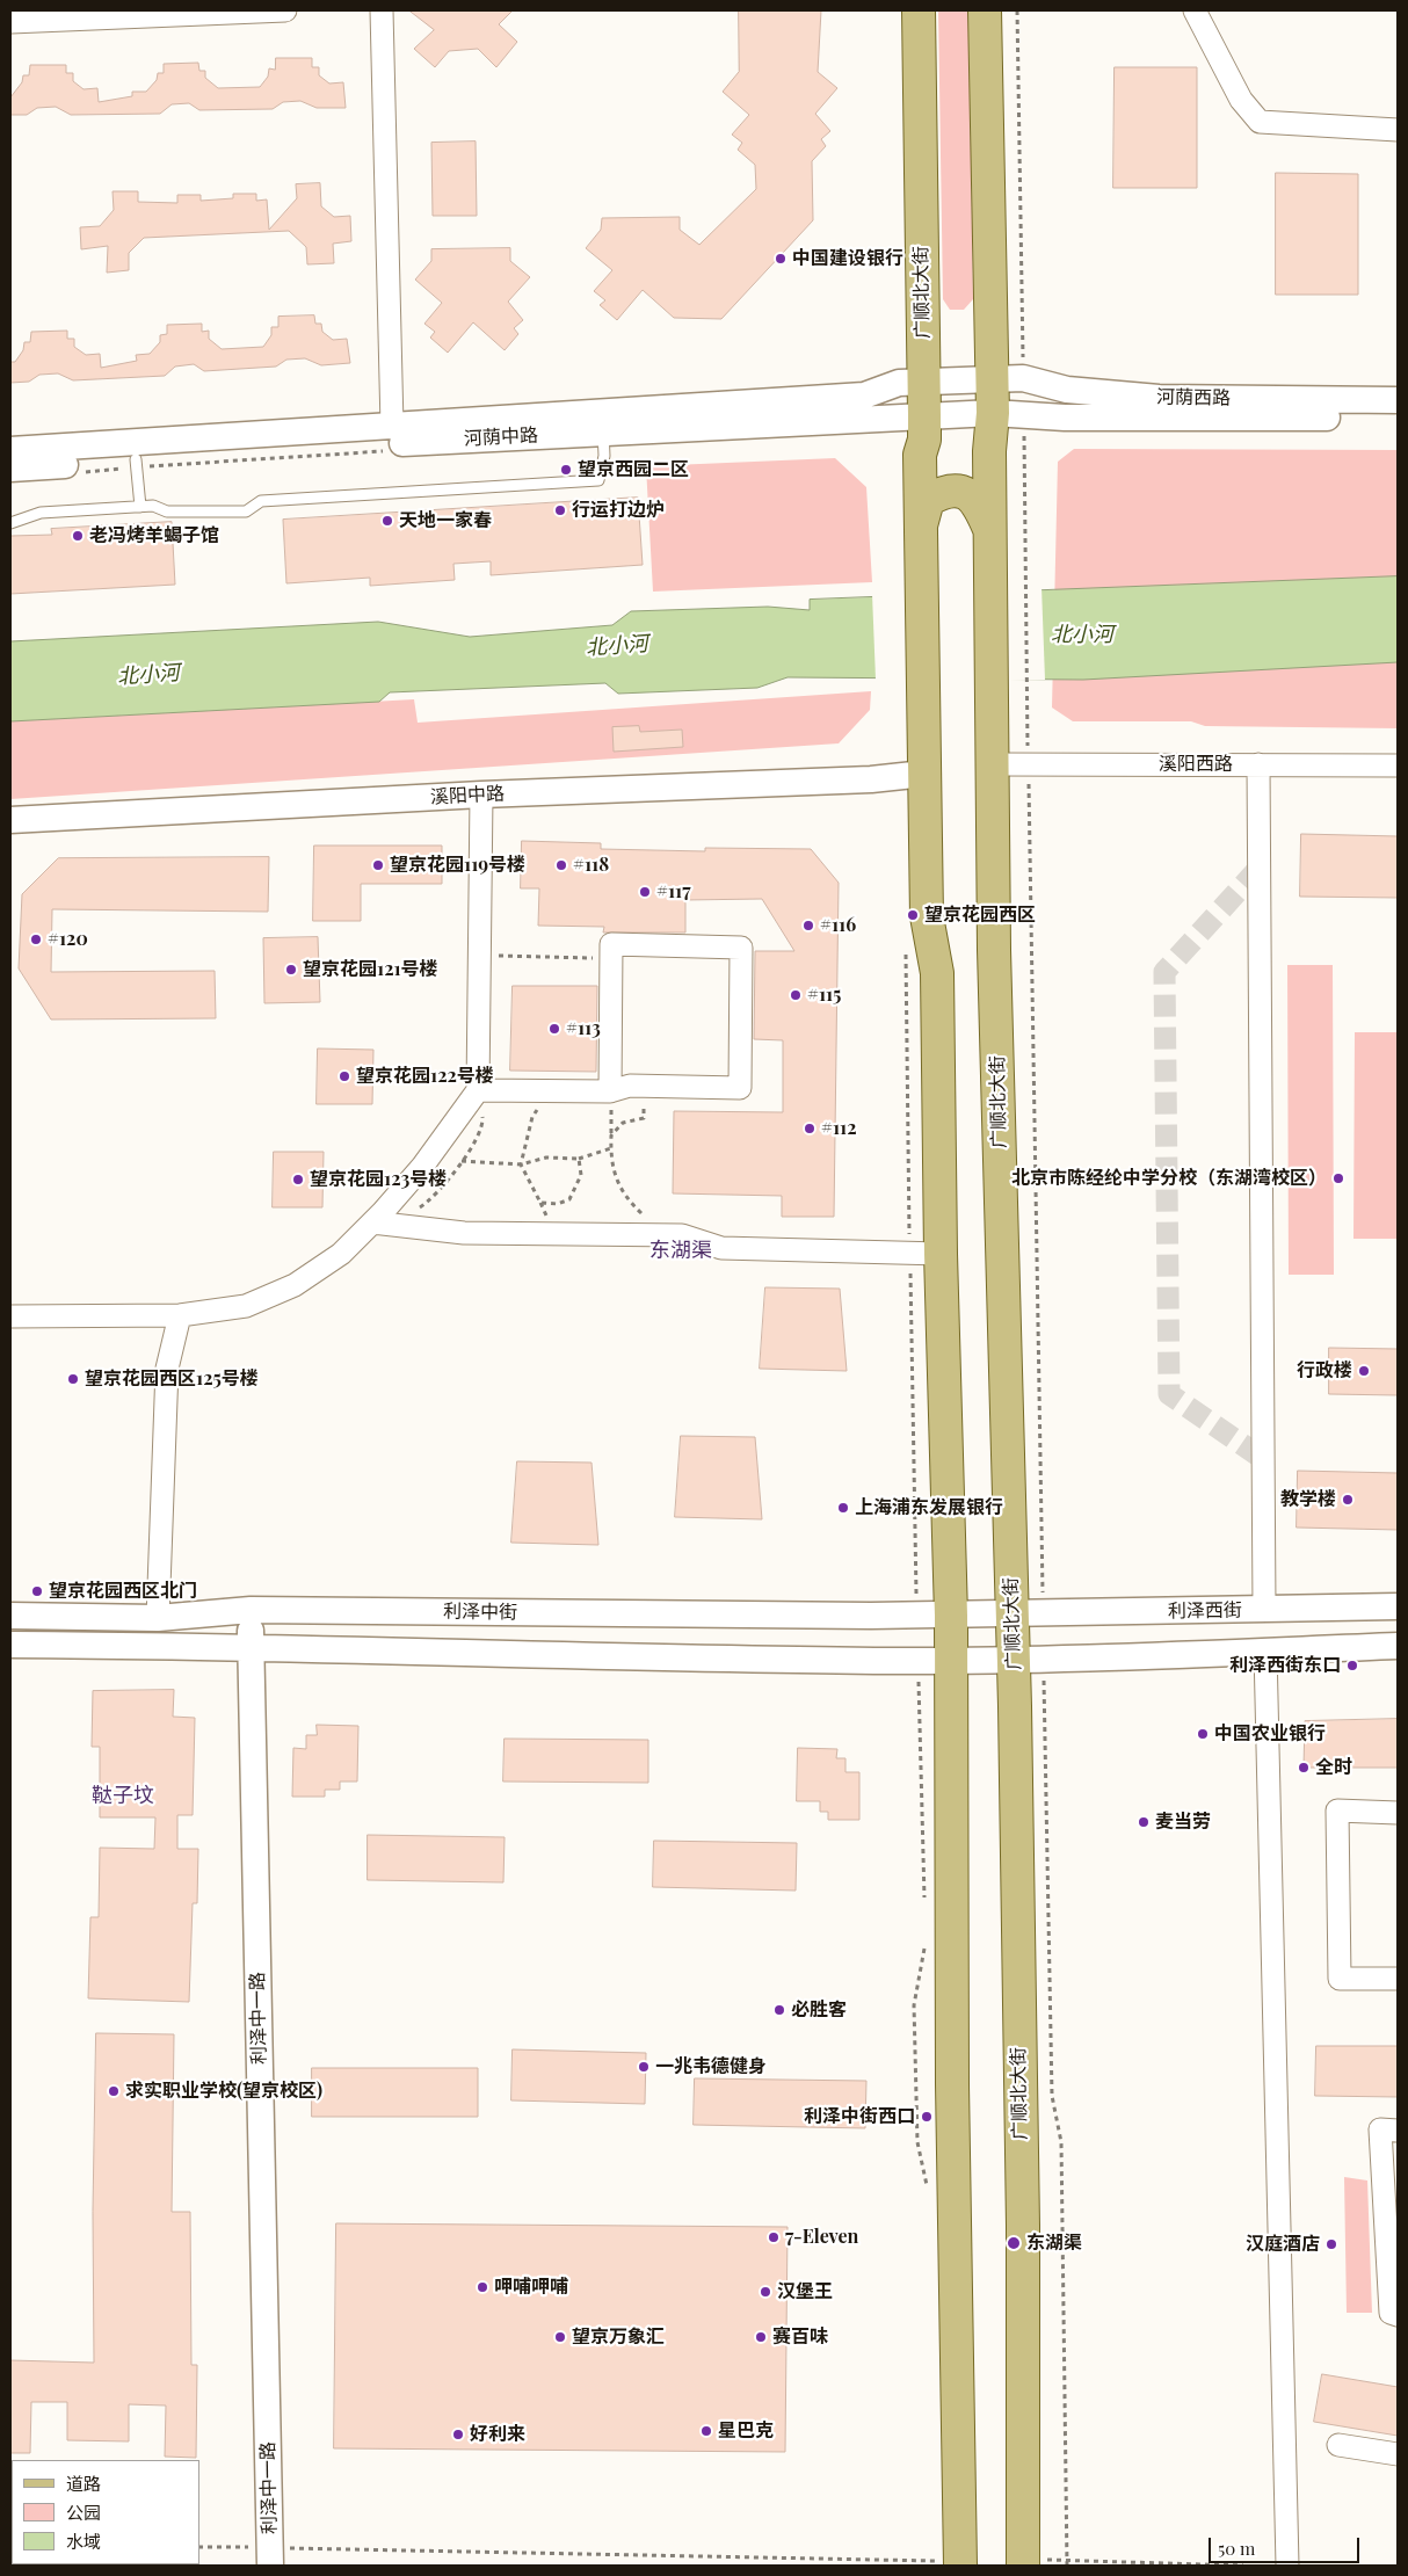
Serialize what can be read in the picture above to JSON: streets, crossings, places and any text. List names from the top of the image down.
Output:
{
  "streets": {
    "main road": ["广顺北大街"],
    "street": [
      "河荫西路",
      "河荫中路",
      "溪阳西路",
      "溪阳中路",
      "利泽西街",
      "利泽中街",
      "利泽中一路"
    ]
  },
  "crossings": [
    ["广顺北大街", "河荫中路"],
    ["广顺北大街", "溪阳西路"],
    ["广顺北大街", "溪阳中路"],
    ["广顺北大街", "利泽西街"],
    ["河荫西路", "河荫中路"],
    ["利泽西街", "利泽中街"],
    ["利泽中街", "利泽中一路"]
  ],
  "districts": ["东湖渠", "鞑子坟"],
  "water": ["北小河"],
  "places": [
    "中国建设银行",
    "望京西园二区",
    "行运打边炉",
    "天地一家春",
    "老冯烤羊蝎子馆",
    "望京花园119号楼",
    "#118",
    "#117",
    "望京花园西区",
    "#116",
    "#120",
    "望京花园121号楼",
    "#115",
    "#113",
    "望京花园122号楼",
    "#112",
    "北京市陈经纶中学分校（东湖湾校区）",
    "望京花园123号楼",
    "行政楼",
    "望京花园西区125号楼",
    "教学楼",
    "上海浦东发展银行",
    "望京花园西区北门",
    "利泽西街东口",
    "中国农业银行",
    "全时",
    "麦当劳",
    "必胜客",
    "一兆韦德健身",
    "求实职业学校(望京校区)",
    "利泽中街西口",
    "7-Eleven",
    "东湖渠",
    "汉庭酒店",
    "呷哺呷哺",
    "汉堡王",
    "望京万象汇",
    "赛百味",
    "星巴克",
    "好利来"
  ],
  "legend": ["道路", "公园", "水域"],
  "scale_bar": "50 m"
}
